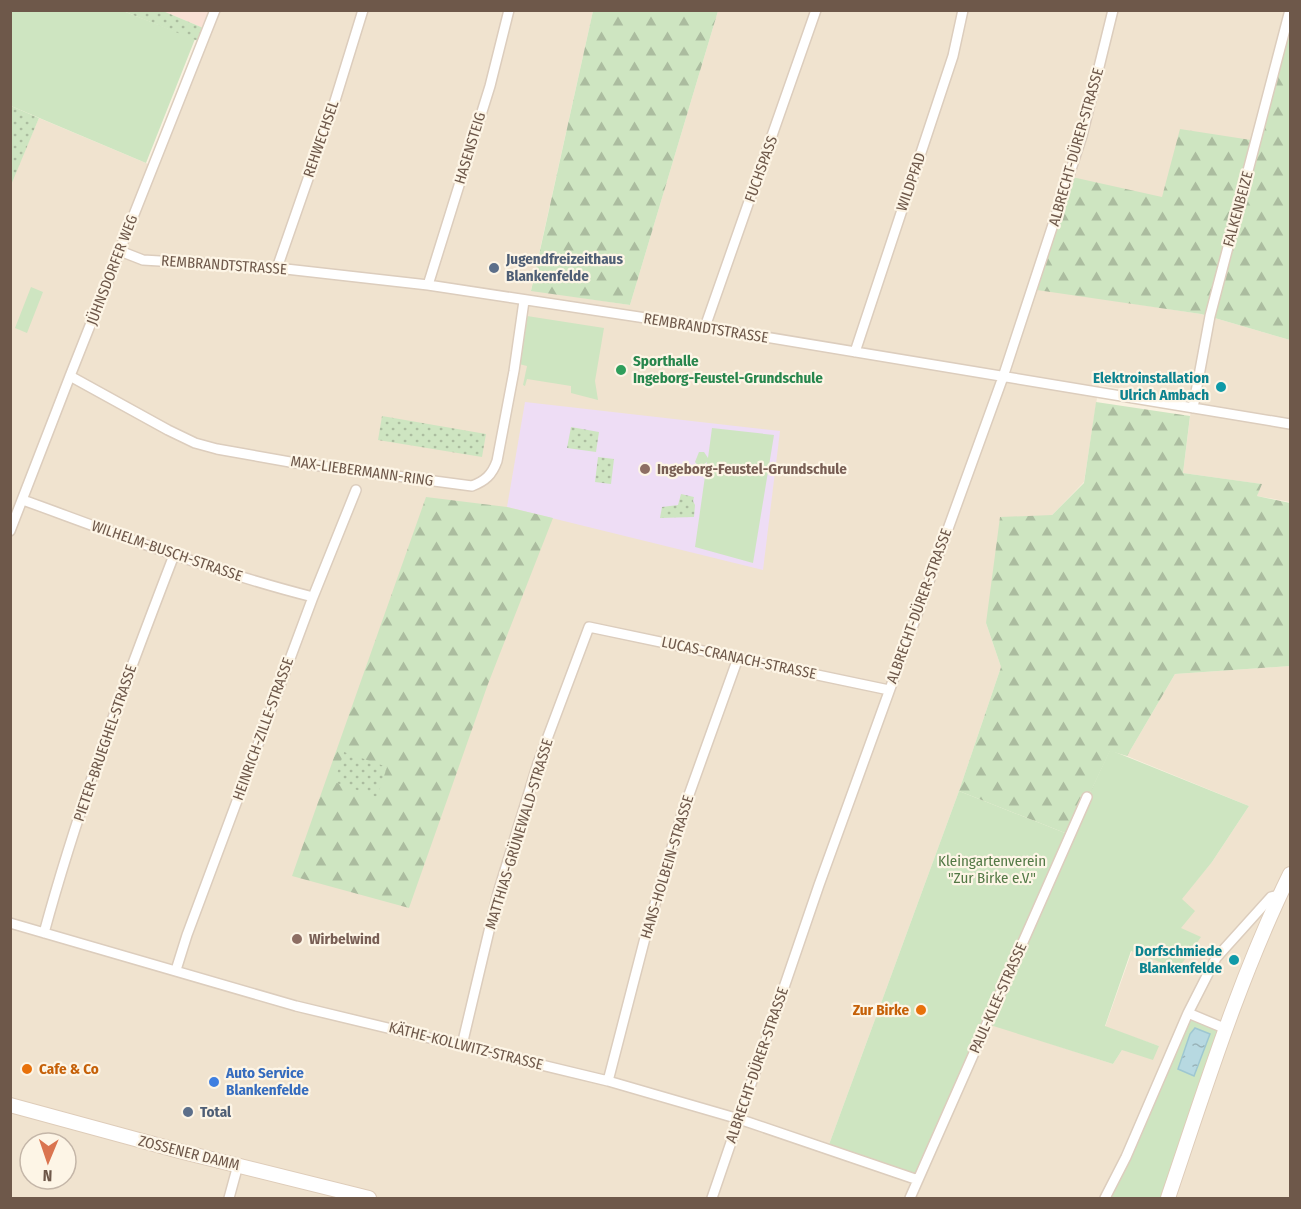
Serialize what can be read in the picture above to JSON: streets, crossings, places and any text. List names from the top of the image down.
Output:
{
  "streets": {
    "main road": ["ZOSSENER DAMM"],
    "street": [
      "REHWECHSEL",
      "ALBRECHT-DÜRER-STRASSE",
      "HASENSTEIG",
      "FUCHSPASS",
      "WILDPFAD",
      "FALKENBEIZE",
      "REMBRANDTSTRASSE",
      "JÜHNSDORFER WEG",
      "MAX-LIEBERMANN-RING",
      "WILHELM-BUSCH-STRASSE",
      "LUCAS-CRANACH-STRASSE",
      "HEINRICH-ZILLE-STRASSE",
      "PIETER-BRUEGHEL-STRASSE",
      "MATTHIAS-GRÜNEWALD-STRASSE",
      "HANS-HOLBEIN-STRASSE",
      "PAUL-KLEE-STRASSE",
      "KÄTHE-KOLLWITZ-STRASSE"
    ]
  },
  "crossings": [
    ["REHWECHSEL", "REMBRANDTSTRASSE"],
    ["ALBRECHT-DÜRER-STRASSE", "REMBRANDTSTRASSE"],
    ["ALBRECHT-DÜRER-STRASSE", "LUCAS-CRANACH-STRASSE"],
    ["ALBRECHT-DÜRER-STRASSE", "KÄTHE-KOLLWITZ-STRASSE"],
    ["HASENSTEIG", "REMBRANDTSTRASSE"],
    ["FUCHSPASS", "REMBRANDTSTRASSE"],
    ["WILDPFAD", "REMBRANDTSTRASSE"],
    ["FALKENBEIZE", "REMBRANDTSTRASSE"],
    ["REMBRANDTSTRASSE", "JÜHNSDORFER WEG"],
    ["REMBRANDTSTRASSE", "MAX-LIEBERMANN-RING"],
    ["JÜHNSDORFER WEG", "MAX-LIEBERMANN-RING"],
    ["JÜHNSDORFER WEG", "WILHELM-BUSCH-STRASSE"],
    ["WILHELM-BUSCH-STRASSE", "HEINRICH-ZILLE-STRASSE"],
    ["WILHELM-BUSCH-STRASSE", "PIETER-BRUEGHEL-STRASSE"],
    ["LUCAS-CRANACH-STRASSE", "MATTHIAS-GRÜNEWALD-STRASSE"],
    ["LUCAS-CRANACH-STRASSE", "HANS-HOLBEIN-STRASSE"],
    ["HEINRICH-ZILLE-STRASSE", "KÄTHE-KOLLWITZ-STRASSE"],
    ["PIETER-BRUEGHEL-STRASSE", "KÄTHE-KOLLWITZ-STRASSE"],
    ["MATTHIAS-GRÜNEWALD-STRASSE", "KÄTHE-KOLLWITZ-STRASSE"],
    ["HANS-HOLBEIN-STRASSE", "KÄTHE-KOLLWITZ-STRASSE"],
    ["PAUL-KLEE-STRASSE", "KÄTHE-KOLLWITZ-STRASSE"]
  ],
  "parks": ["Kleingartenverein \"Zur Birke e.V.\""],
  "places": [
    "Jugendfreizeithaus Blankenfelde",
    "Sporthalle Ingeborg-Feustel-Grundschule",
    "Elektroinstallation Ulrich Ambach",
    "Ingeborg-Feustel-Grundschule",
    "Wirbelwind",
    "Dorfschmiede Blankenfelde",
    "Zur Birke",
    "Cafe & Co",
    "Auto Service Blankenfelde",
    "Total"
  ],
  "north": "bottom"
}
